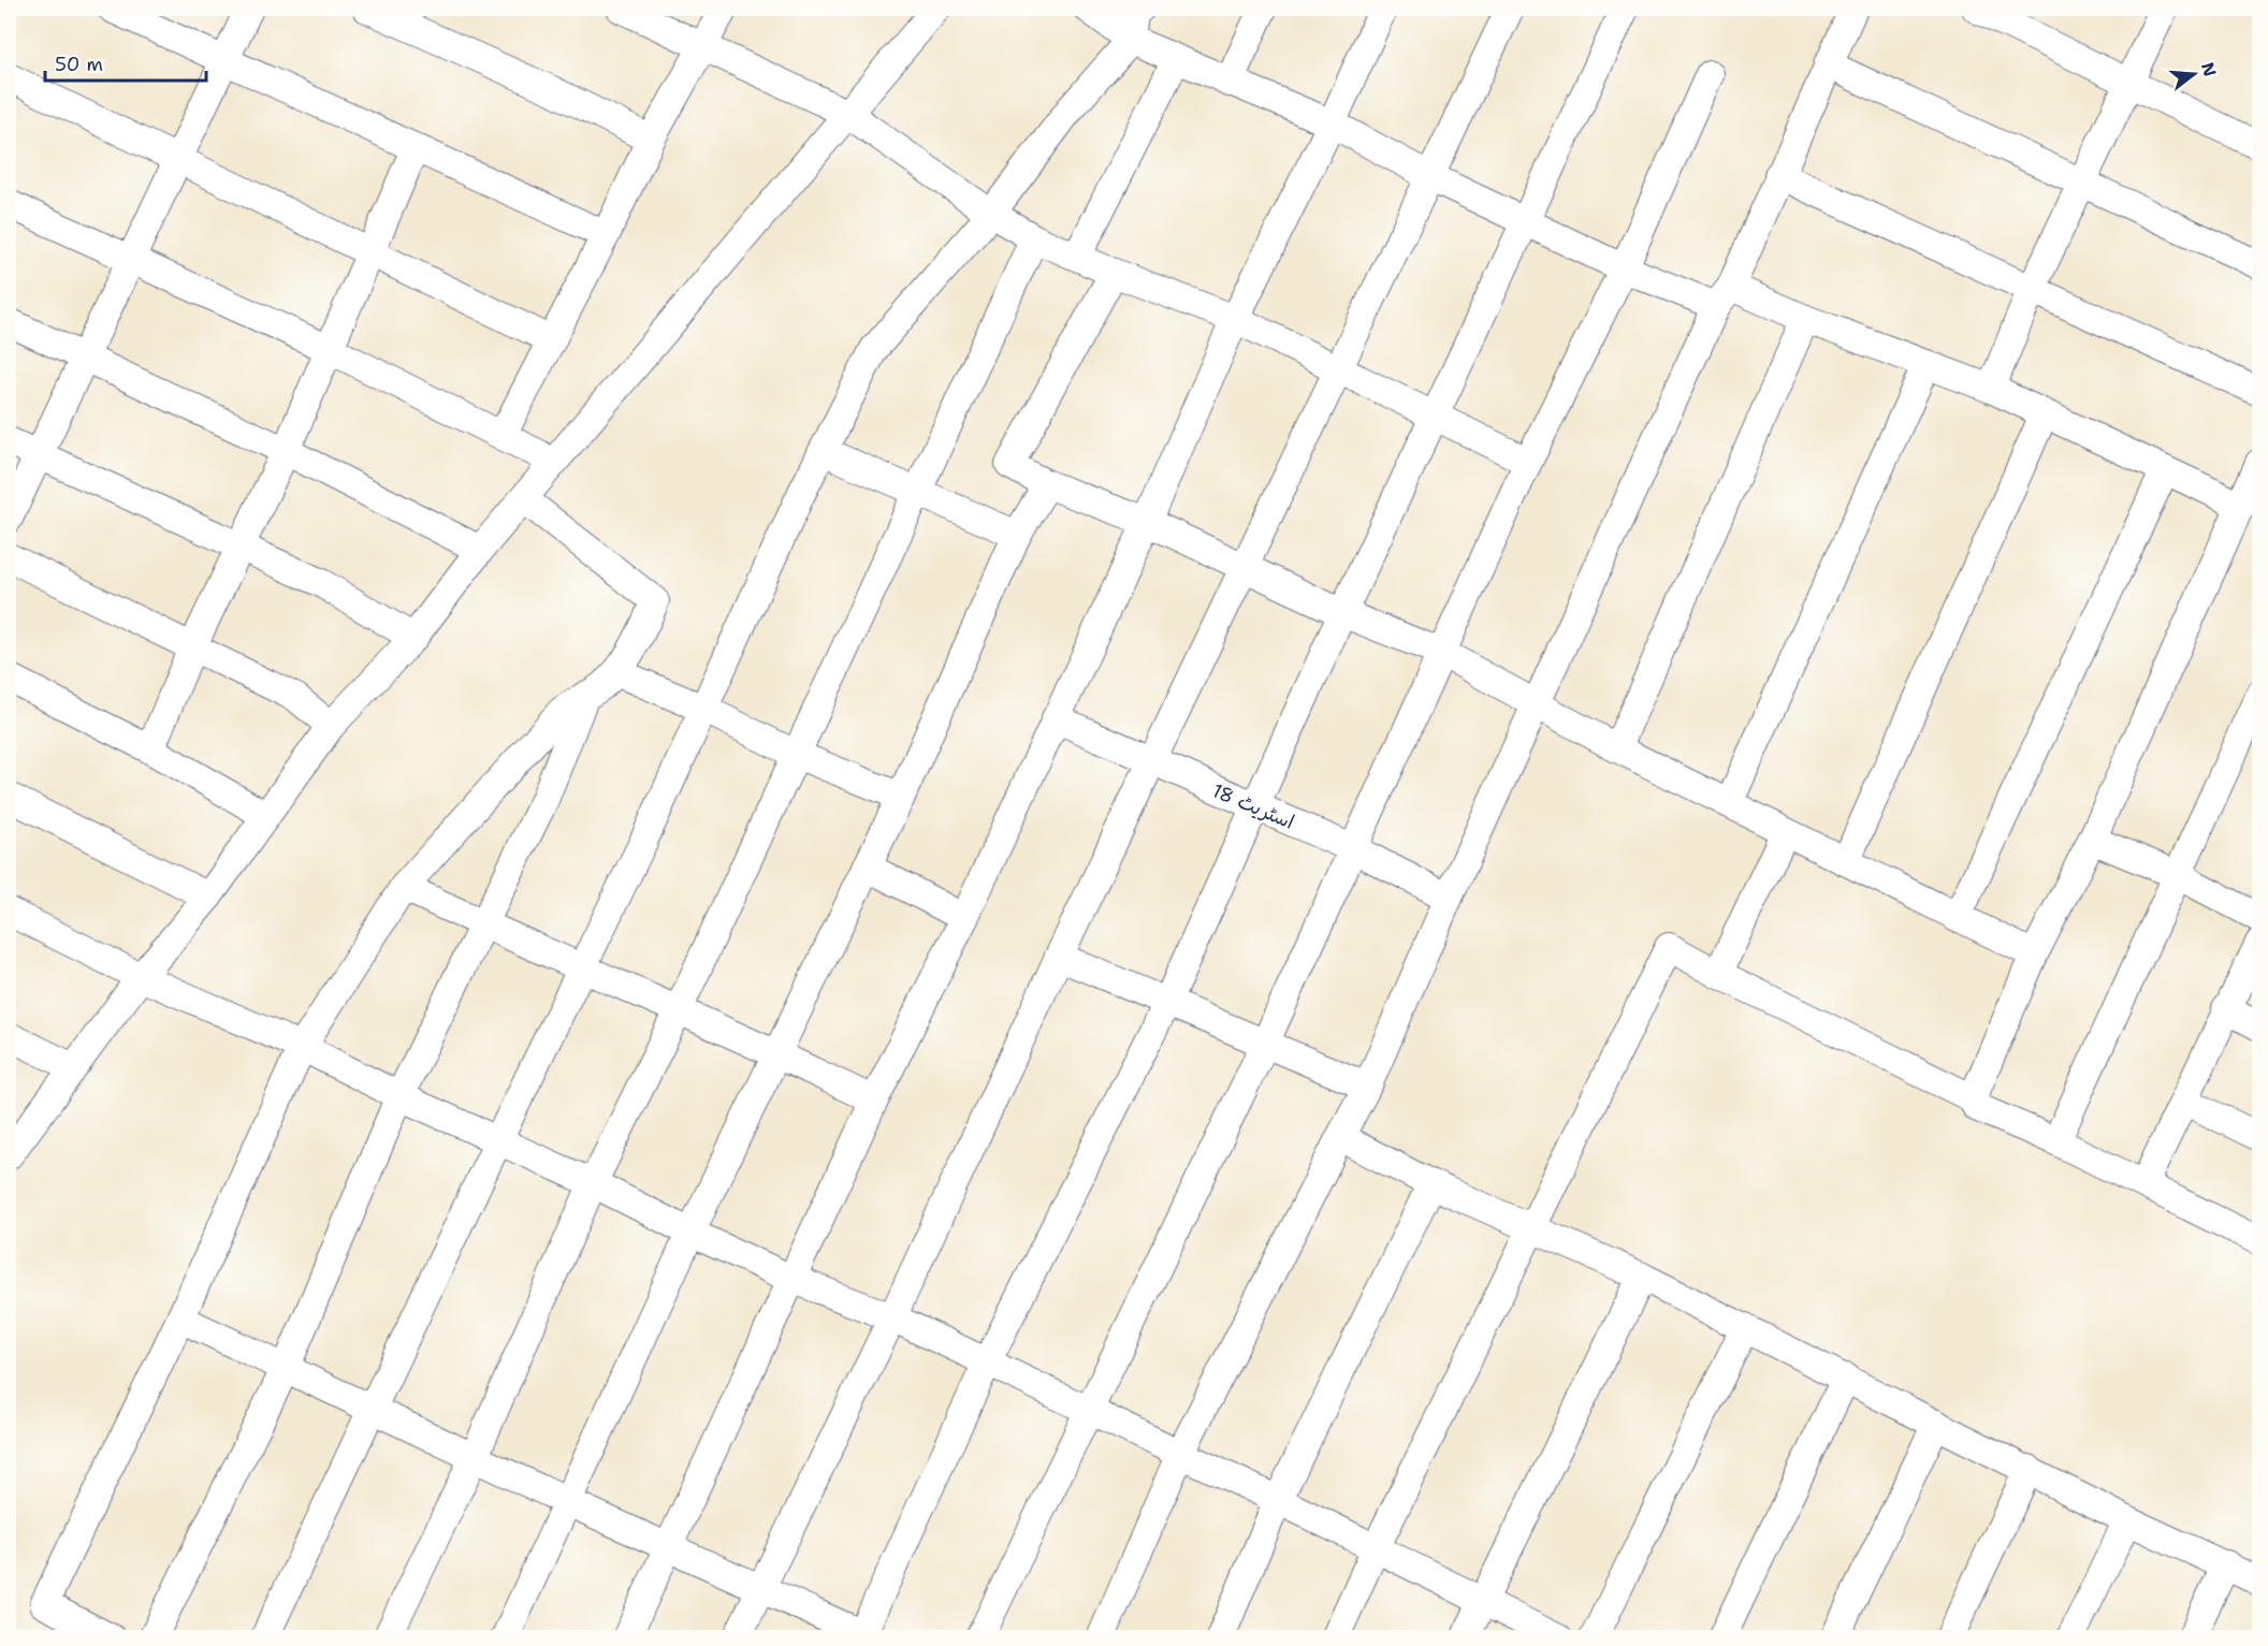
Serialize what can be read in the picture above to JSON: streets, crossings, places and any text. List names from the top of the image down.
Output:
{
  "streets": {
    "street": ["اسٹریٹ 18"]
  },
  "scale_bar": "50 m",
  "north": "right"
}
